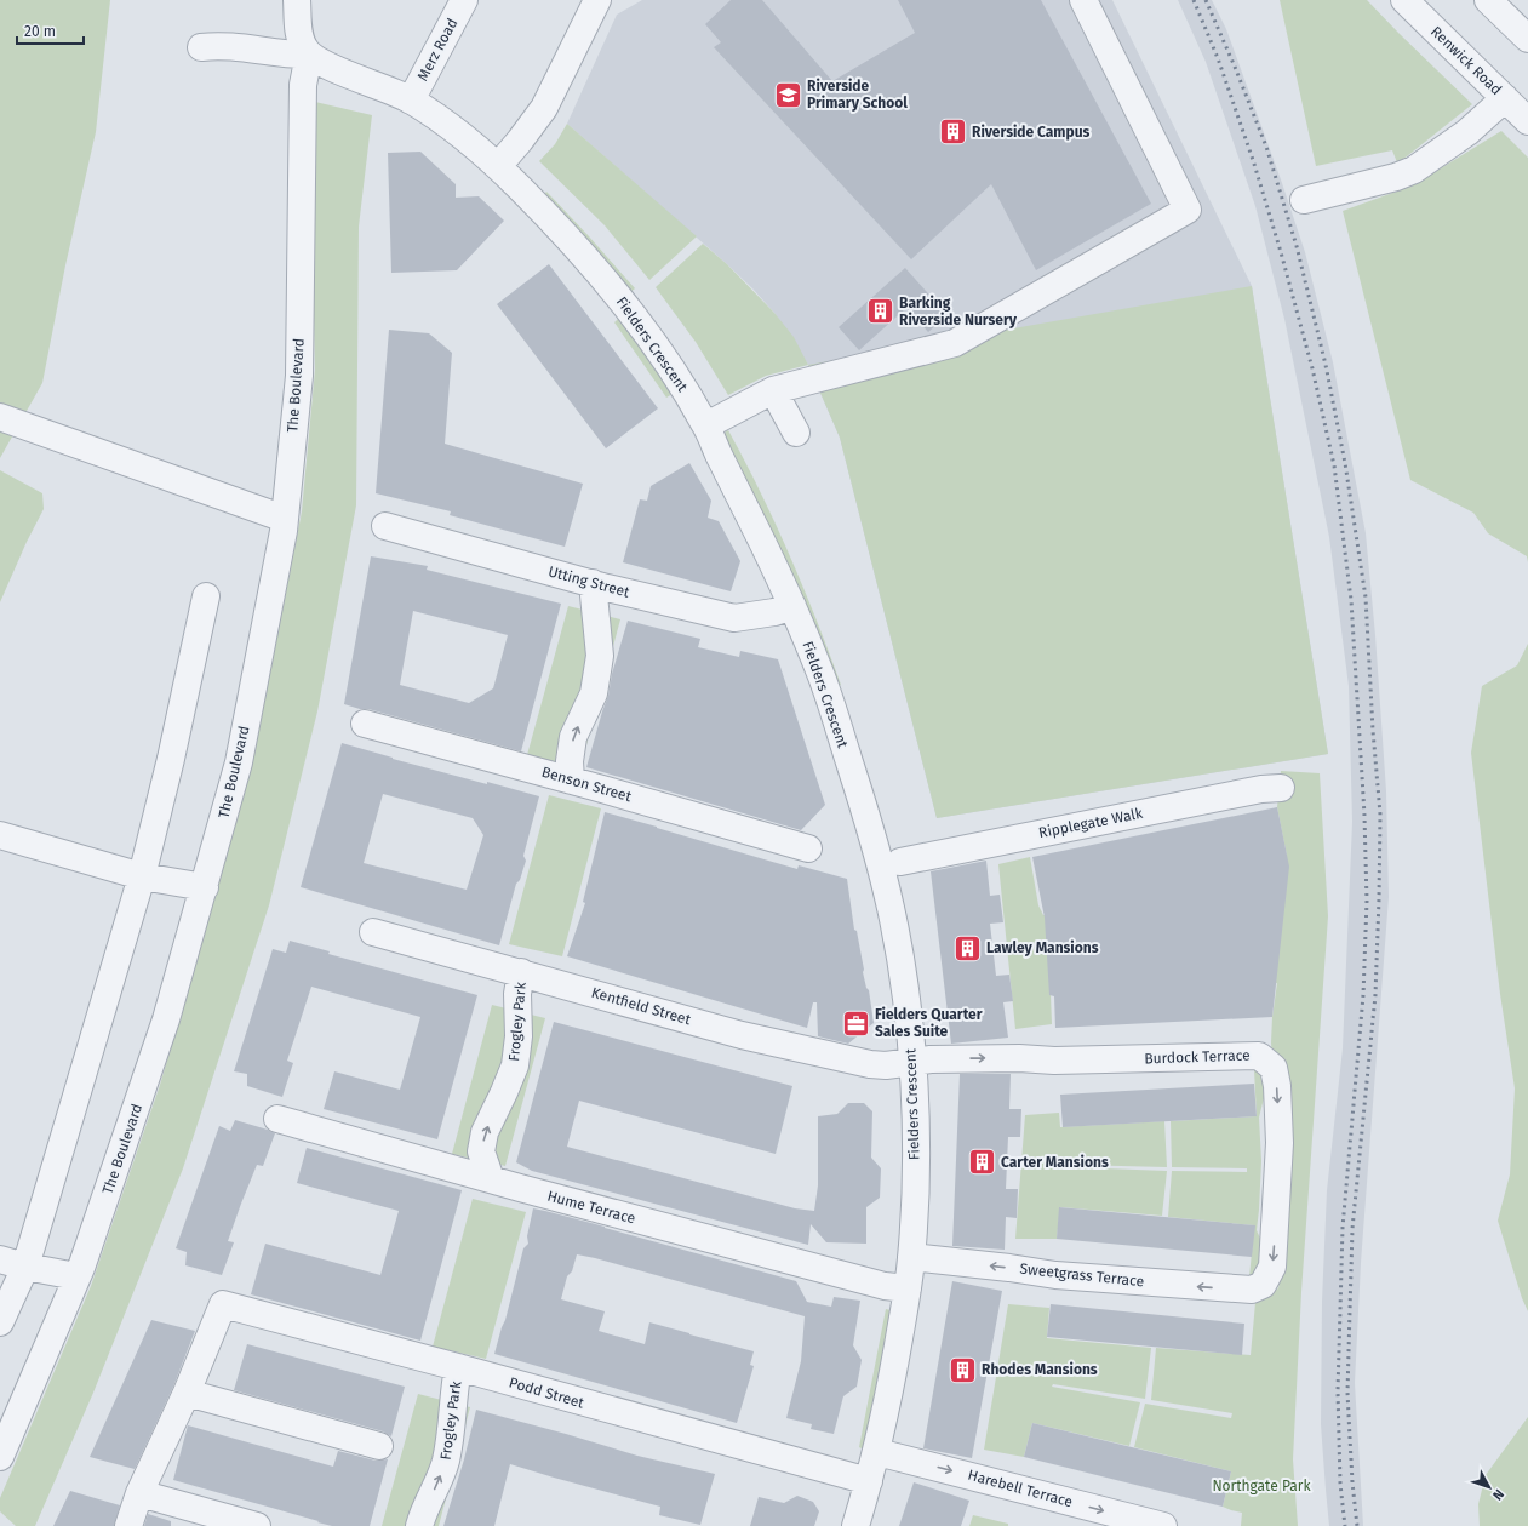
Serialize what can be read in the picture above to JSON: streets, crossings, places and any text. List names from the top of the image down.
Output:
{
  "streets": {
    "street": [
      "Merz Road",
      "Renwick Road",
      "Fielders Crescent",
      "The Boulevard",
      "Utting Street",
      "Benson Street",
      "Ripplegate Walk",
      "Kentfield Street",
      "Frogley Park",
      "Burdock Terrace",
      "Hume Terrace",
      "Sweetgrass Terrace",
      "Podd Street",
      "Harebell Terrace"
    ]
  },
  "crossings": [
    ["Merz Road", "Fielders Crescent"],
    ["Fielders Crescent", "The Boulevard"],
    ["Fielders Crescent", "Utting Street"],
    ["Fielders Crescent", "Kentfield Street"],
    ["Fielders Crescent", "Burdock Terrace"],
    ["Fielders Crescent", "Hume Terrace"],
    ["Fielders Crescent", "Sweetgrass Terrace"],
    ["Fielders Crescent", "Podd Street"],
    ["Fielders Crescent", "Harebell Terrace"],
    ["Kentfield Street", "Frogley Park"],
    ["Kentfield Street", "Burdock Terrace"],
    ["Frogley Park", "Hume Terrace"],
    ["Frogley Park", "Podd Street"],
    ["Burdock Terrace", "Sweetgrass Terrace"]
  ],
  "one_way": ["Frogley Park", "Sweetgrass Terrace", "Harebell Terrace"],
  "parks": ["Northgate Park"],
  "places": {
    "school or university": ["Riverside Primary School"],
    "building": [
      "Riverside Campus",
      "Barking Riverside Nursery",
      "Lawley Mansions",
      "Carter Mansions",
      "Rhodes Mansions"
    ],
    "office": ["Fielders Quarter Sales Suite"]
  },
  "scale_bar": "20 m",
  "north": "bottom right"
}
